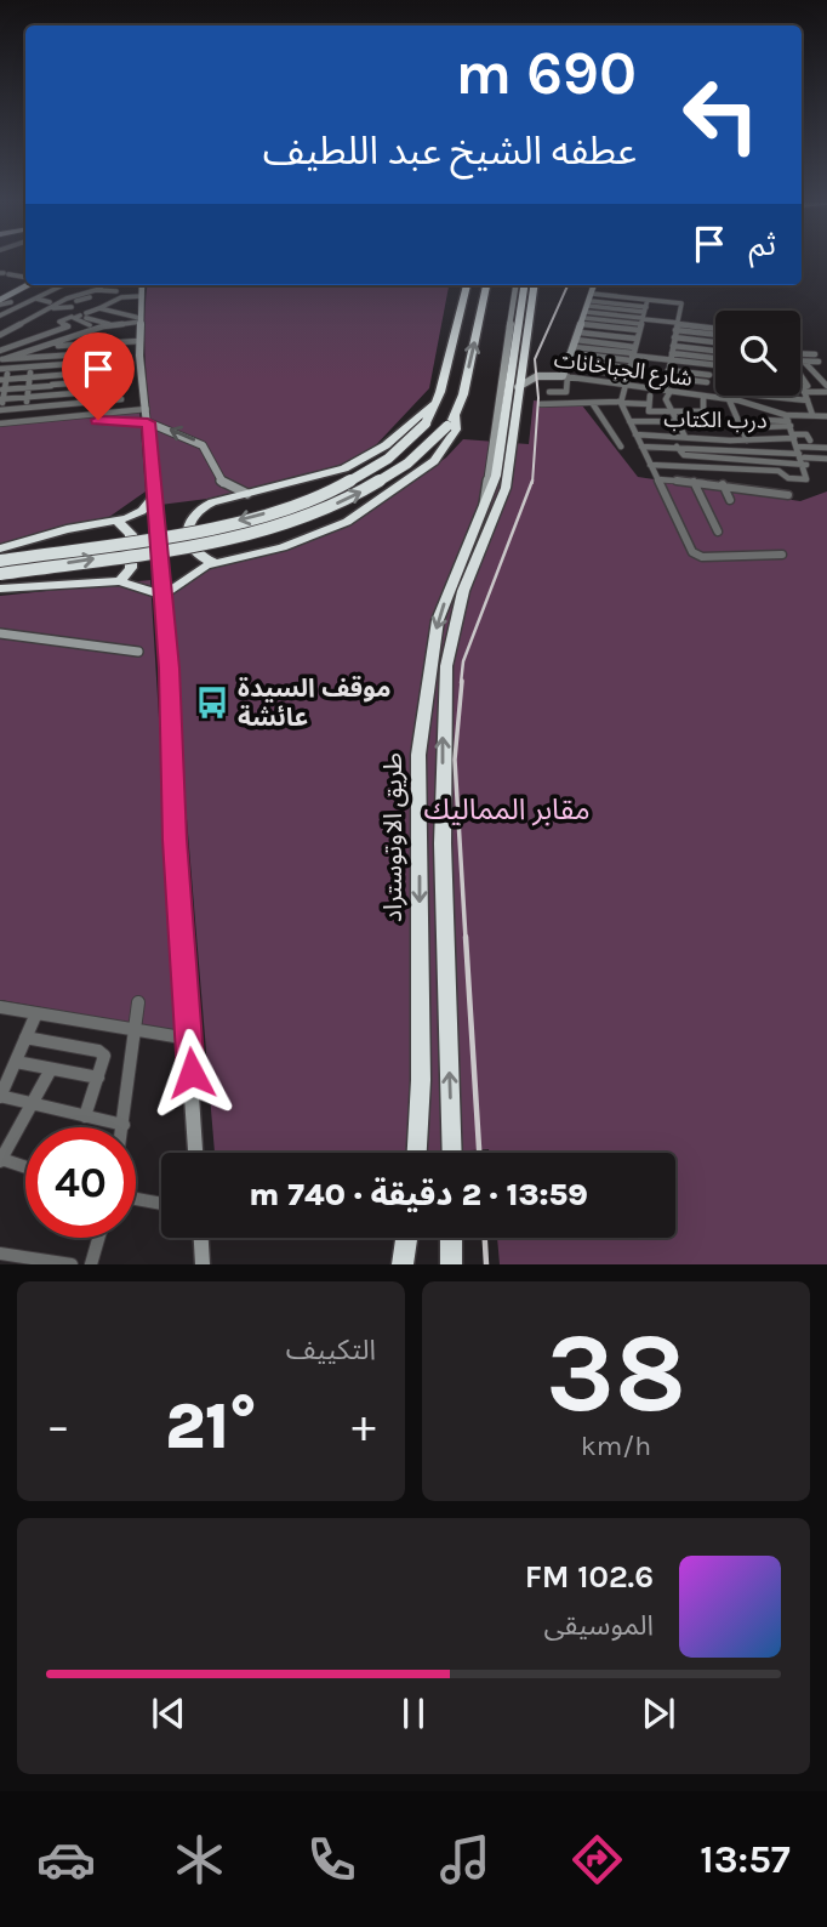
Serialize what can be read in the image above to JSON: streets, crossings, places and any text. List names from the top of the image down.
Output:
{
  "streets": {
    "highway": ["طريق الاوتوستراد"],
    "street": ["شارع الجباخانات", "درب الكتاب"]
  },
  "crossings": [
    ["شارع الجباخانات", "طريق الاوتوستراد"]
  ],
  "parks": ["مقابر المماليك"],
  "places": {
    "bus stop": ["موقف السيدة عائشة"]
  },
  "page": {
    "turn": ["690 m", "عطفه الشيخ عبد اللطيف"],
    "then": "ثم",
    "limit": "40",
    "trip": "13:59 · 2 دقيقة · 740 m",
    "tile": [
      ["38", "km/h"],
      "التكييف"
    ],
    "heat": ["−", "21°", "+"],
    "song": ["102.6 FM", "الموسيقى"],
    "tabs": "13:57"
  }
}
